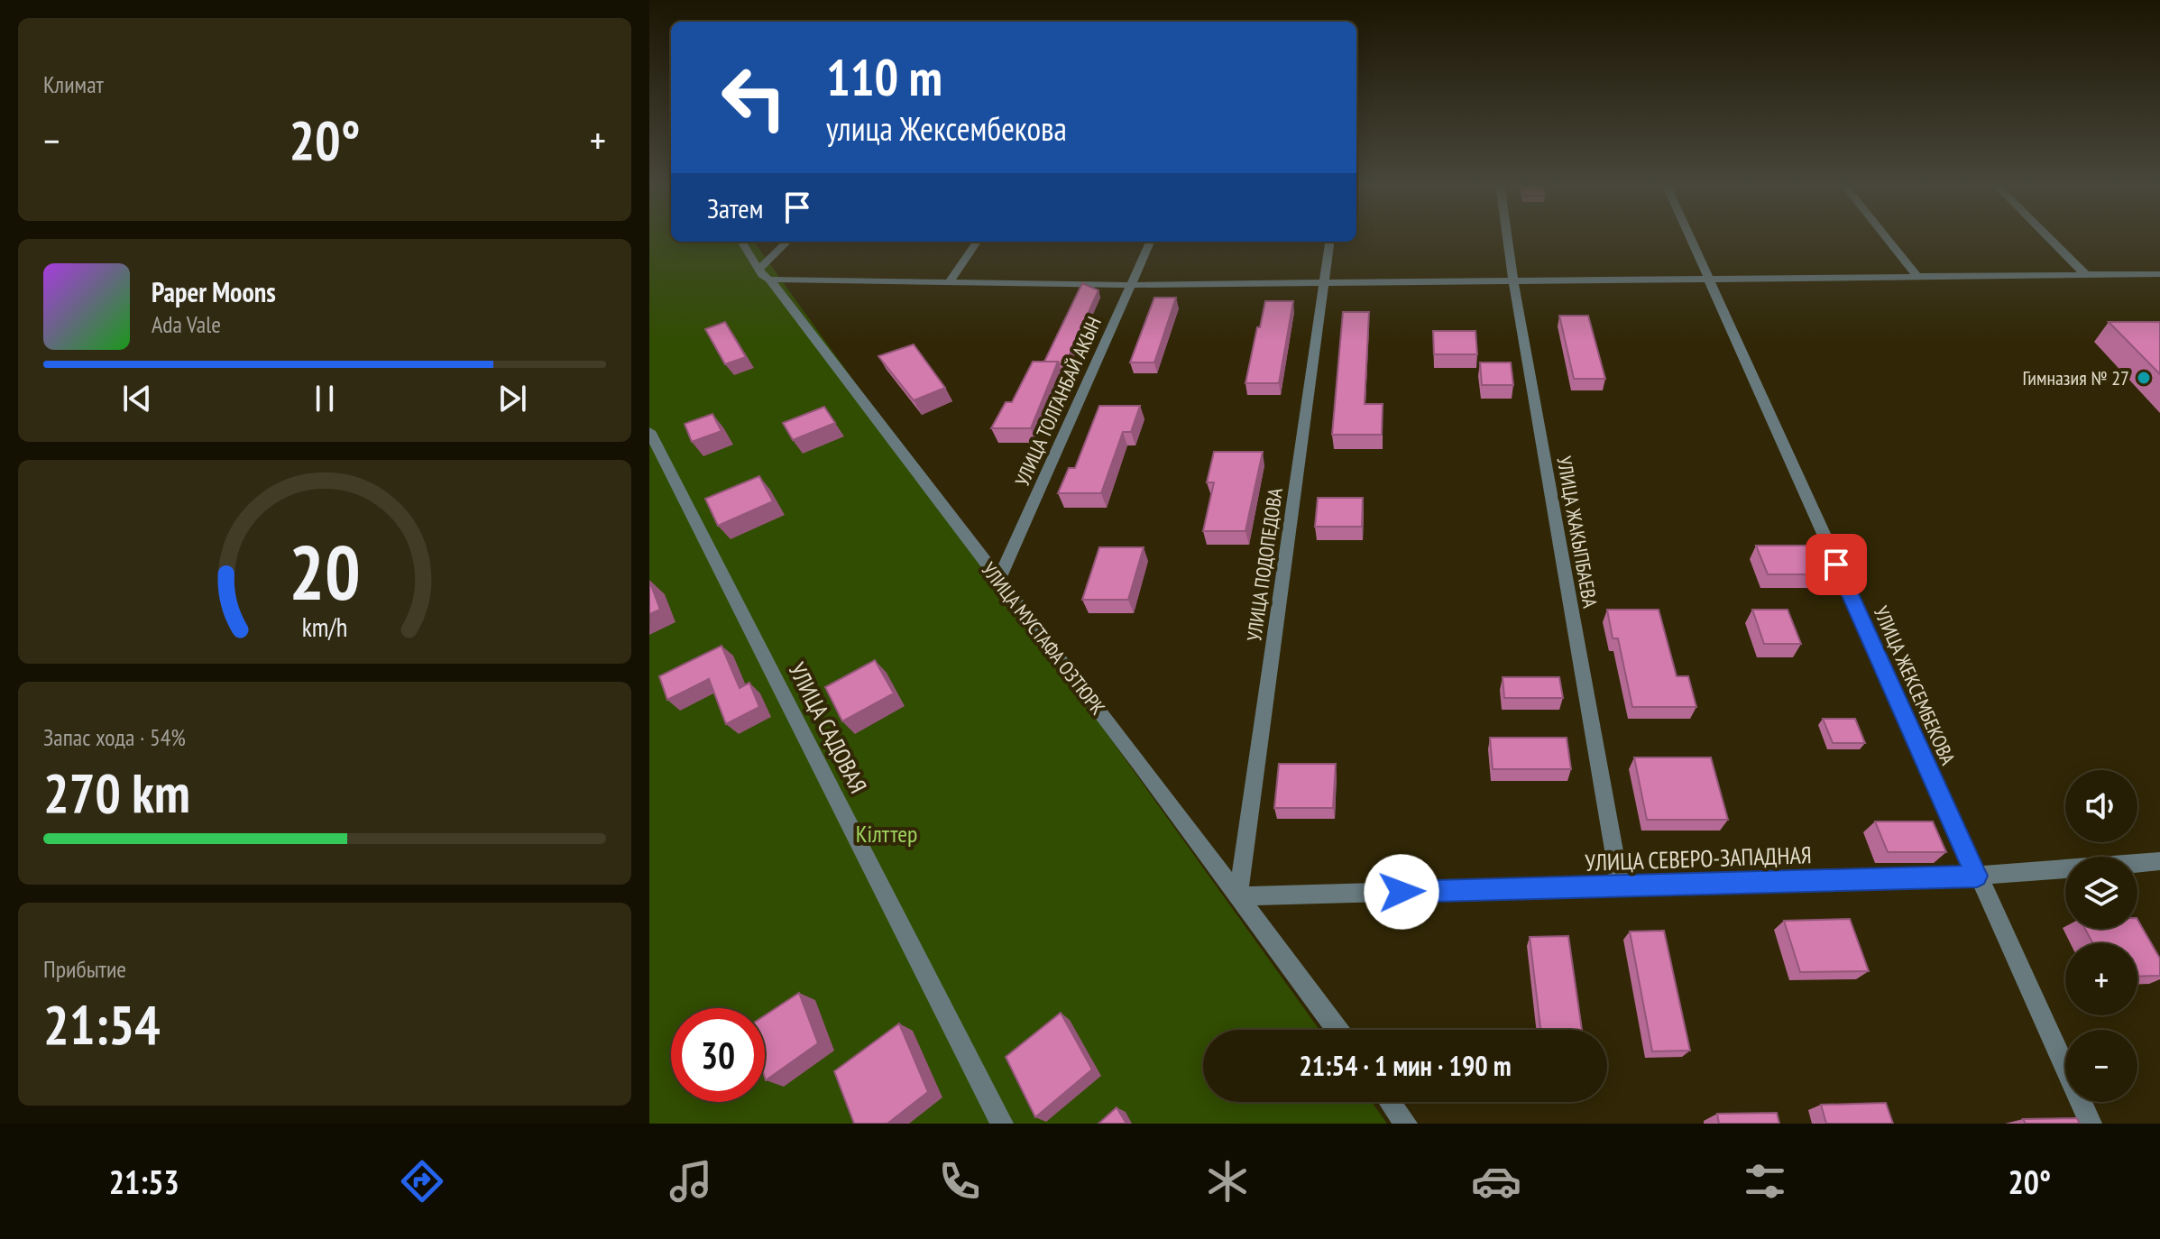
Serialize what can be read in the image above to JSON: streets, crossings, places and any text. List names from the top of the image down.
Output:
{
  "streets": {
    "street": [
      "УЛИЦА ТОЛГАНБАЙ АКЫН",
      "УЛИЦА ЖАКЫПБАЕВА",
      "УЛИЦА ПОДОПЕДОВА",
      "УЛИЦА МУСТАФА ОЗТЮРК",
      "УЛИЦА ЖЕКСЕМБЕКОВА",
      "УЛИЦА САДОВАЯ",
      "УЛИЦА СЕВЕРО-ЗАПАДНАЯ"
    ]
  },
  "crossings": [
    ["УЛИЦА ТОЛГАНБАЙ АКЫН", "УЛИЦА МУСТАФА ОЗТЮРК"],
    ["УЛИЦА ЖАКЫПБАЕВА", "УЛИЦА СЕВЕРО-ЗАПАДНАЯ"],
    ["УЛИЦА ПОДОПЕДОВА", "УЛИЦА МУСТАФА ОЗТЮРК"],
    ["УЛИЦА ПОДОПЕДОВА", "УЛИЦА СЕВЕРО-ЗАПАДНАЯ"],
    ["УЛИЦА МУСТАФА ОЗТЮРК", "УЛИЦА СЕВЕРО-ЗАПАДНАЯ"],
    ["УЛИЦА ЖЕКСЕМБЕКОВА", "УЛИЦА СЕВЕРО-ЗАПАДНАЯ"]
  ],
  "parks": ["Кілттер"],
  "places": ["Гимназия № 27"],
  "page": {
    "tile": [
      "Климат",
      ["Запас хода · 54%", "270 km"],
      ["Прибытие", "21:54"]
    ],
    "turn": ["110 m", "улица Жексембекова"],
    "heat": ["−", "20°", "+"],
    "then": "Затем",
    "song": ["Paper Moons", "Ada Vale"],
    "map_buttons": ["+", "−"],
    "limit": "30",
    "trip": "21:54 · 1 мин · 190 m",
    "tabs": ["21:53", "20°"],
    "gauge": ["20", "km/h"]
  }
}
